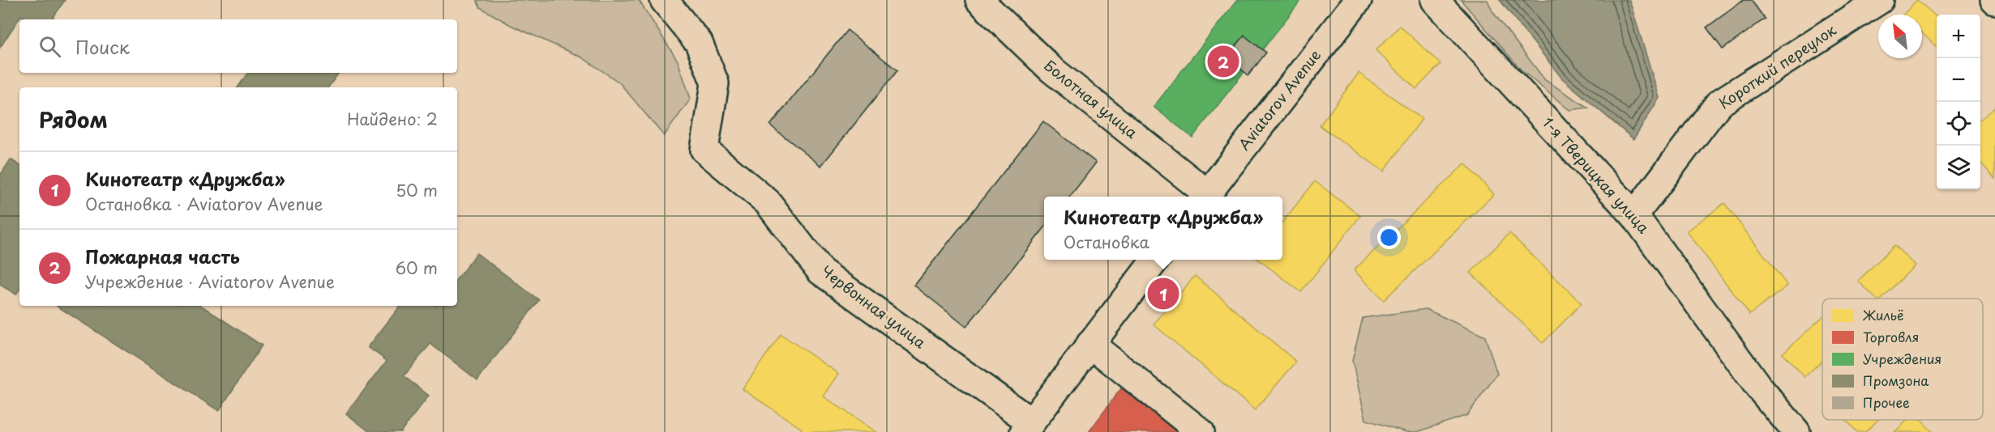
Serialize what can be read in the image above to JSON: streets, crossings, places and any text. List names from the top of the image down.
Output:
{
  "streets": {
    "street": [
      "Короткий переулок",
      "Болотная улица",
      "Aviatorov Avenue",
      "1-я Тверицкая улица",
      "Червонная улица"
    ]
  },
  "crossings": [
    ["Короткий переулок", "1-я Тверицкая улица"],
    ["Болотная улица", "Aviatorov Avenue"]
  ],
  "legend": [
    "Жильё",
    "Торговля",
    "Учреждения",
    "Промзона",
    "Прочее"
  ],
  "north": "top left",
  "page": {
    "map_buttons": ["+", "−"],
    "search": "Поиск",
    "pins": ["2", "1"],
    "heading": ["Рядом", "Найдено: 2"],
    "list": [
      {
        "mark": "1",
        "name": "Кинотеатр «Дружба»",
        "note": "Остановка · Aviatorov Avenue",
        "value": "50 m"
      },
      {
        "mark": "2",
        "name": "Пожарная часть",
        "note": "Учреждение · Aviatorov Avenue",
        "value": "60 m"
      }
    ],
    "popup": ["Кинотеатр «Дружба»", "Остановка"]
  }
}
